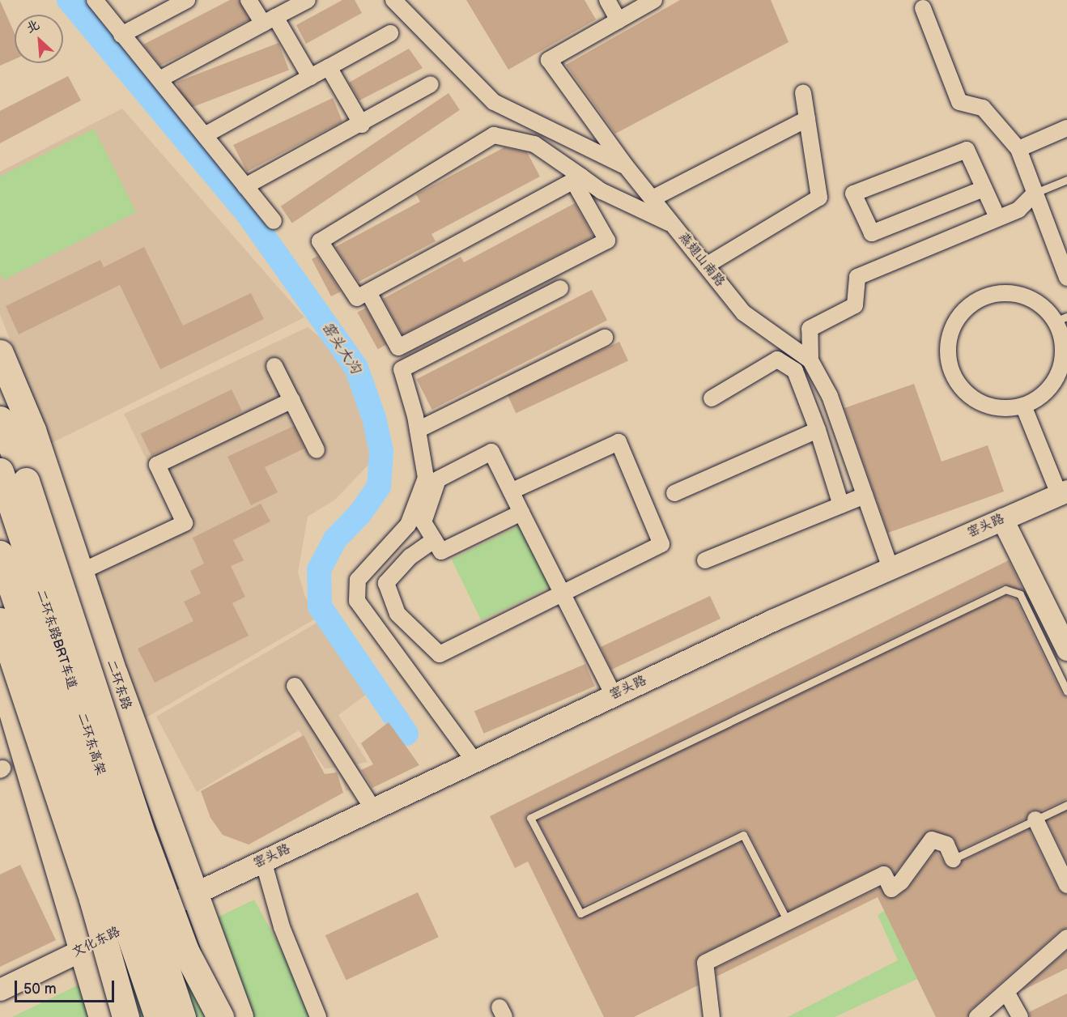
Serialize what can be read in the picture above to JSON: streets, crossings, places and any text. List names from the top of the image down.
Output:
{
  "streets": {
    "highway": ["二环东路", "二环东高架"],
    "main road": ["窑头路", "文化东路"],
    "street": ["燕翅山南路"]
  },
  "crossings": [
    ["燕翅山南路", "窑头路"],
    ["窑头路", "二环东路"],
    ["窑头路", "文化东路"],
    ["二环东路", "文化东路"]
  ],
  "water": ["窑头大沟"],
  "scale_bar": "50 m",
  "north": "top left"
}
